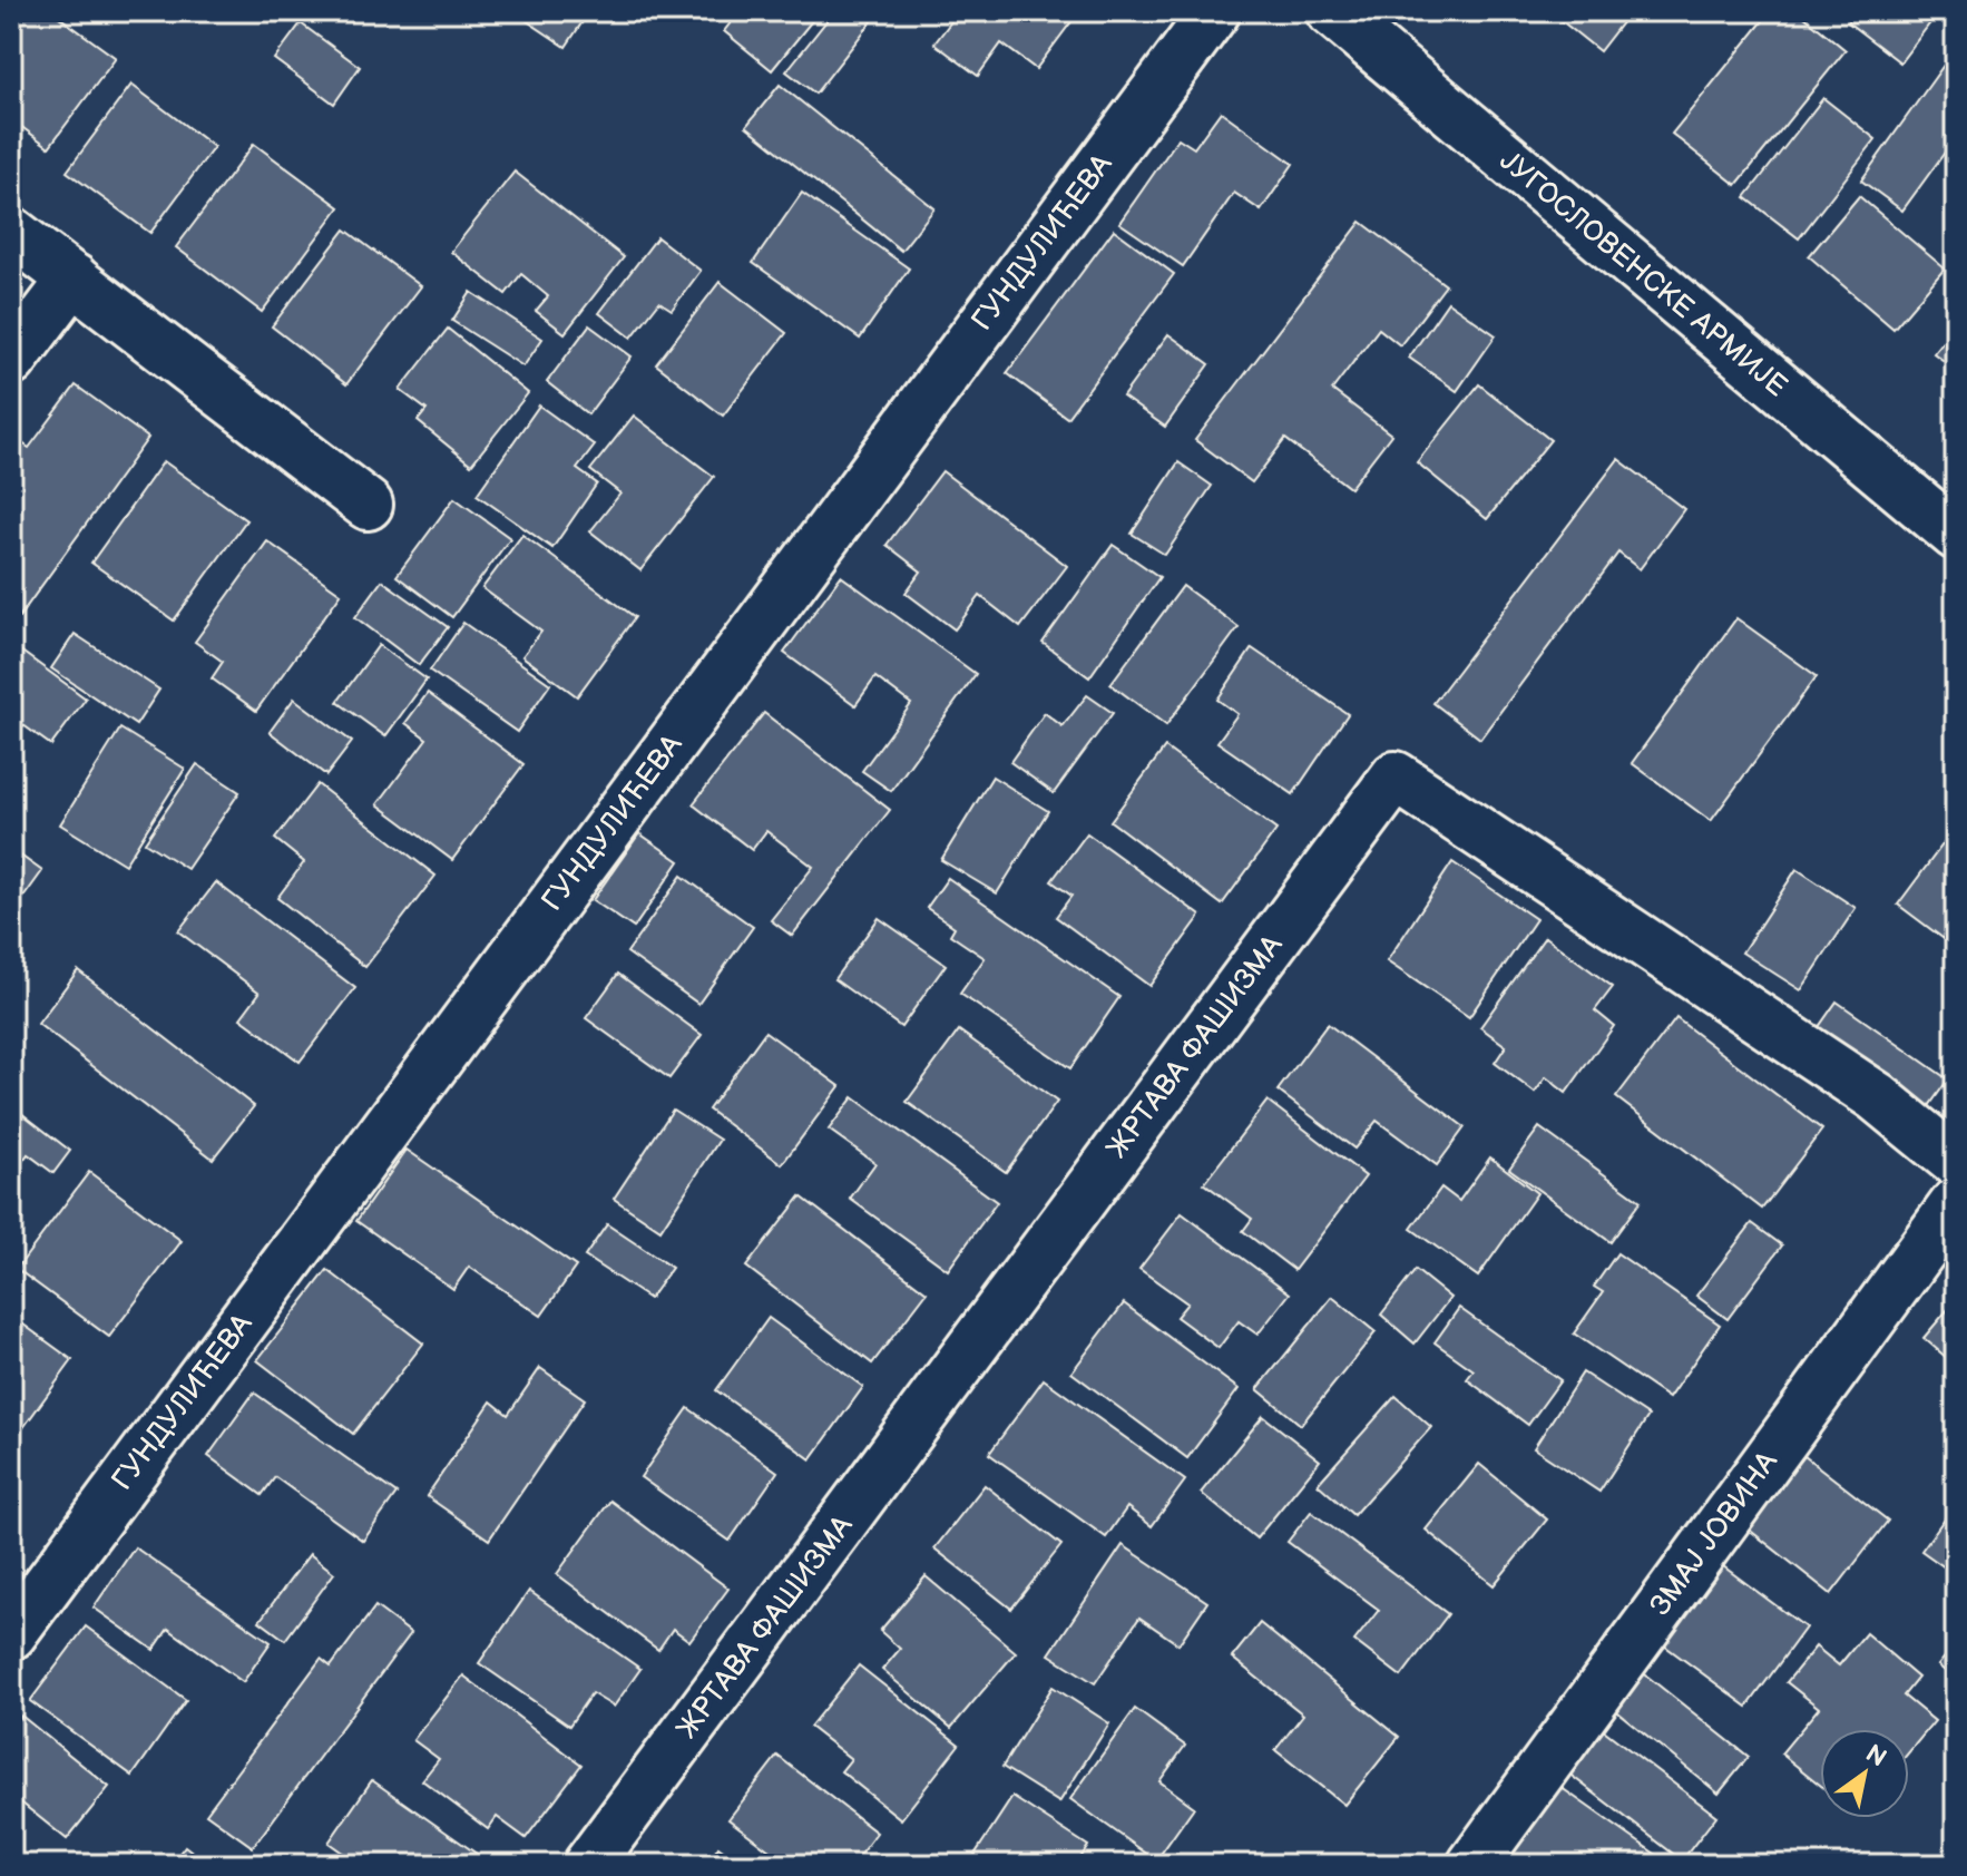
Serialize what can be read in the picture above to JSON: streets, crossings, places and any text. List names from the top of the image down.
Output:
{
  "streets": {
    "street": [
      "ГУНДУЛИЋЕВА",
      "ЈУГОСЛОВЕНСКЕ АРМИЈЕ",
      "ЖРТАВА ФАШИЗМА",
      "ЗМАЈ ЈОВИНА"
    ]
  },
  "north": "top right"
}
